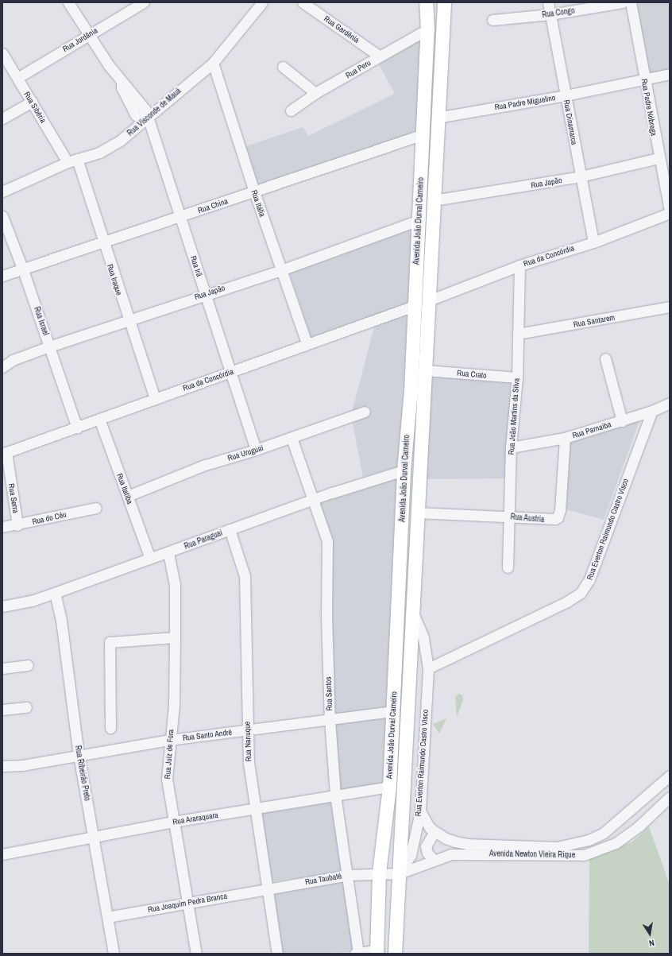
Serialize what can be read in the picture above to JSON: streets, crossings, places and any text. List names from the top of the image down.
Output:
{
  "streets": {
    "main road": ["Avenida João Durval Carneiro"],
    "street": [
      "Rua Congo",
      "Rua Gardênia",
      "Rua Jordânia",
      "Rua Peru",
      "Rua Padre Miguelino",
      "Rua Sibéria",
      "Rua Padre Nóbrega",
      "Rua Visconde de Mauá",
      "Rua Dinamarca",
      "Rua Japão",
      "Rua Itália",
      "Rua China",
      "Rua da Concórdia",
      "Rua Irã",
      "Rua Iraque",
      "Rua Israel",
      "Rua Santarem",
      "Rua Crato",
      "Rua João Martins da Silva",
      "Rua Parnaiba",
      "Rua Uruguai",
      "Rua Itatiba",
      "Rua Serra",
      "Rua do Céu",
      "Rua Austria",
      "Rua Everton Raimundo Castro Visco",
      "Rua Paraguai",
      "Rua Santos",
      "Rua Santo André",
      "Rua Nanuque",
      "Rua Juiz de Fora",
      "Rua Ribeirão Preto",
      "Rua Araraquara",
      "Avenida Newton Vieira Rique",
      "Rua Taubaté",
      "Rua Joaquim Pedra Branca"
    ]
  },
  "crossings": [
    ["Rua Congo", "Rua Dinamarca"],
    ["Rua Gardênia", "Rua Peru"],
    ["Rua Jordânia", "Rua Sibéria"],
    ["Rua Jordânia", "Rua Irã"],
    ["Rua Peru", "Avenida João Durval Carneiro"],
    ["Rua Padre Miguelino", "Rua Padre Nóbrega"],
    ["Rua Padre Miguelino", "Rua Dinamarca"],
    ["Rua Padre Miguelino", "Avenida João Durval Carneiro"],
    ["Rua Sibéria", "Rua Visconde de Mauá"],
    ["Rua Sibéria", "Rua Iraque"],
    ["Rua Padre Nóbrega", "Rua Japão"],
    ["Rua Padre Nóbrega", "Rua da Concórdia"],
    ["Rua Visconde de Mauá", "Rua Itália"],
    ["Rua Visconde de Mauá", "Rua Irã"],
    ["Rua Visconde de Mauá", "Rua Iraque"],
    ["Rua Dinamarca", "Rua Japão"],
    ["Rua Dinamarca", "Rua da Concórdia"],
    ["Rua Japão", "Rua Itália"],
    ["Rua Japão", "Avenida João Durval Carneiro"],
    ["Rua Japão", "Rua Irã"],
    ["Rua Japão", "Rua Iraque"],
    ["Rua Japão", "Rua Israel"],
    ["Rua Itália", "Rua China"],
    ["Rua Itália", "Rua da Concórdia"],
    ["Rua China", "Avenida João Durval Carneiro"],
    ["Rua China", "Rua Irã"],
    ["Rua China", "Rua Iraque"],
    ["Rua China", "Rua Israel"],
    ["Avenida João Durval Carneiro", "Rua da Concórdia"],
    ["Avenida João Durval Carneiro", "Rua Crato"],
    ["Avenida João Durval Carneiro", "Rua Austria"],
    ["Avenida João Durval Carneiro", "Rua Everton Raimundo Castro Visco"],
    ["Avenida João Durval Carneiro", "Rua Paraguai"],
    ["Avenida João Durval Carneiro", "Rua Santo André"],
    ["Avenida João Durval Carneiro", "Rua Araraquara"],
    ["Avenida João Durval Carneiro", "Avenida Newton Vieira Rique"],
    ["Avenida João Durval Carneiro", "Rua Taubaté"],
    ["Rua da Concórdia", "Rua Irã"],
    ["Rua da Concórdia", "Rua Iraque"],
    ["Rua da Concórdia", "Rua Israel"],
    ["Rua da Concórdia", "Rua João Martins da Silva"],
    ["Rua da Concórdia", "Rua Itatiba"],
    ["Rua da Concórdia", "Rua Serra"],
    ["Rua Irã", "Rua Uruguai"],
    ["Rua Santarem", "Rua João Martins da Silva"],
    ["Rua Crato", "Rua João Martins da Silva"],
    ["Rua João Martins da Silva", "Rua Parnaiba"],
    ["Rua João Martins da Silva", "Rua Austria"],
    ["Rua Parnaiba", "Rua Austria"],
    ["Rua Parnaiba", "Rua Everton Raimundo Castro Visco"],
    ["Rua Uruguai", "Rua Itatiba"],
    ["Rua Uruguai", "Rua Santos"],
    ["Rua Itatiba", "Rua Paraguai"],
    ["Rua Serra", "Rua do Céu"],
    ["Rua Everton Raimundo Castro Visco", "Avenida Newton Vieira Rique"],
    ["Rua Paraguai", "Rua Santos"],
    ["Rua Paraguai", "Rua Nanuque"],
    ["Rua Paraguai", "Rua Juiz de Fora"],
    ["Rua Paraguai", "Rua Ribeirão Preto"],
    ["Rua Santos", "Rua Santo André"],
    ["Rua Santos", "Rua Araraquara"],
    ["Rua Santos", "Rua Taubaté"],
    ["Rua Santo André", "Rua Nanuque"],
    ["Rua Santo André", "Rua Juiz de Fora"],
    ["Rua Santo André", "Rua Ribeirão Preto"],
    ["Rua Nanuque", "Rua Araraquara"],
    ["Rua Nanuque", "Rua Taubaté"],
    ["Rua Nanuque", "Rua Joaquim Pedra Branca"],
    ["Rua Juiz de Fora", "Rua Araraquara"],
    ["Rua Juiz de Fora", "Rua Joaquim Pedra Branca"],
    ["Rua Ribeirão Preto", "Rua Araraquara"],
    ["Rua Ribeirão Preto", "Rua Joaquim Pedra Branca"],
    ["Avenida Newton Vieira Rique", "Rua Taubaté"],
    ["Rua Taubaté", "Rua Joaquim Pedra Branca"]
  ],
  "north": "bottom"
}
